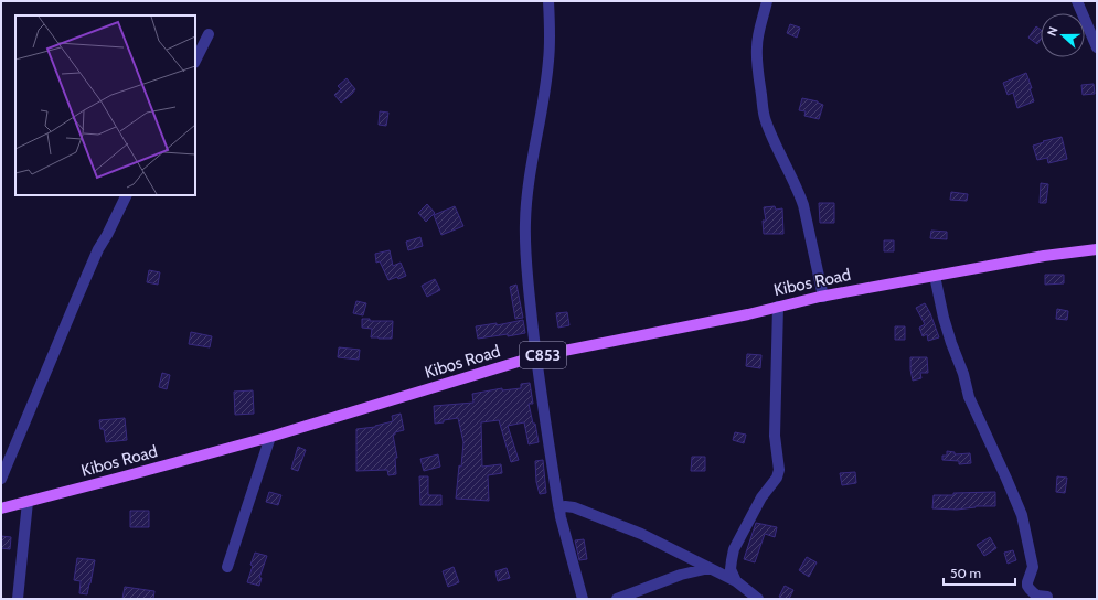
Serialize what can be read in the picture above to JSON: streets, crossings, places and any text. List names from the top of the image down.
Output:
{
  "streets": {
    "main road": ["Kibos Road", "C853"]
  },
  "scale_bar": "50 m",
  "north": "left"
}
